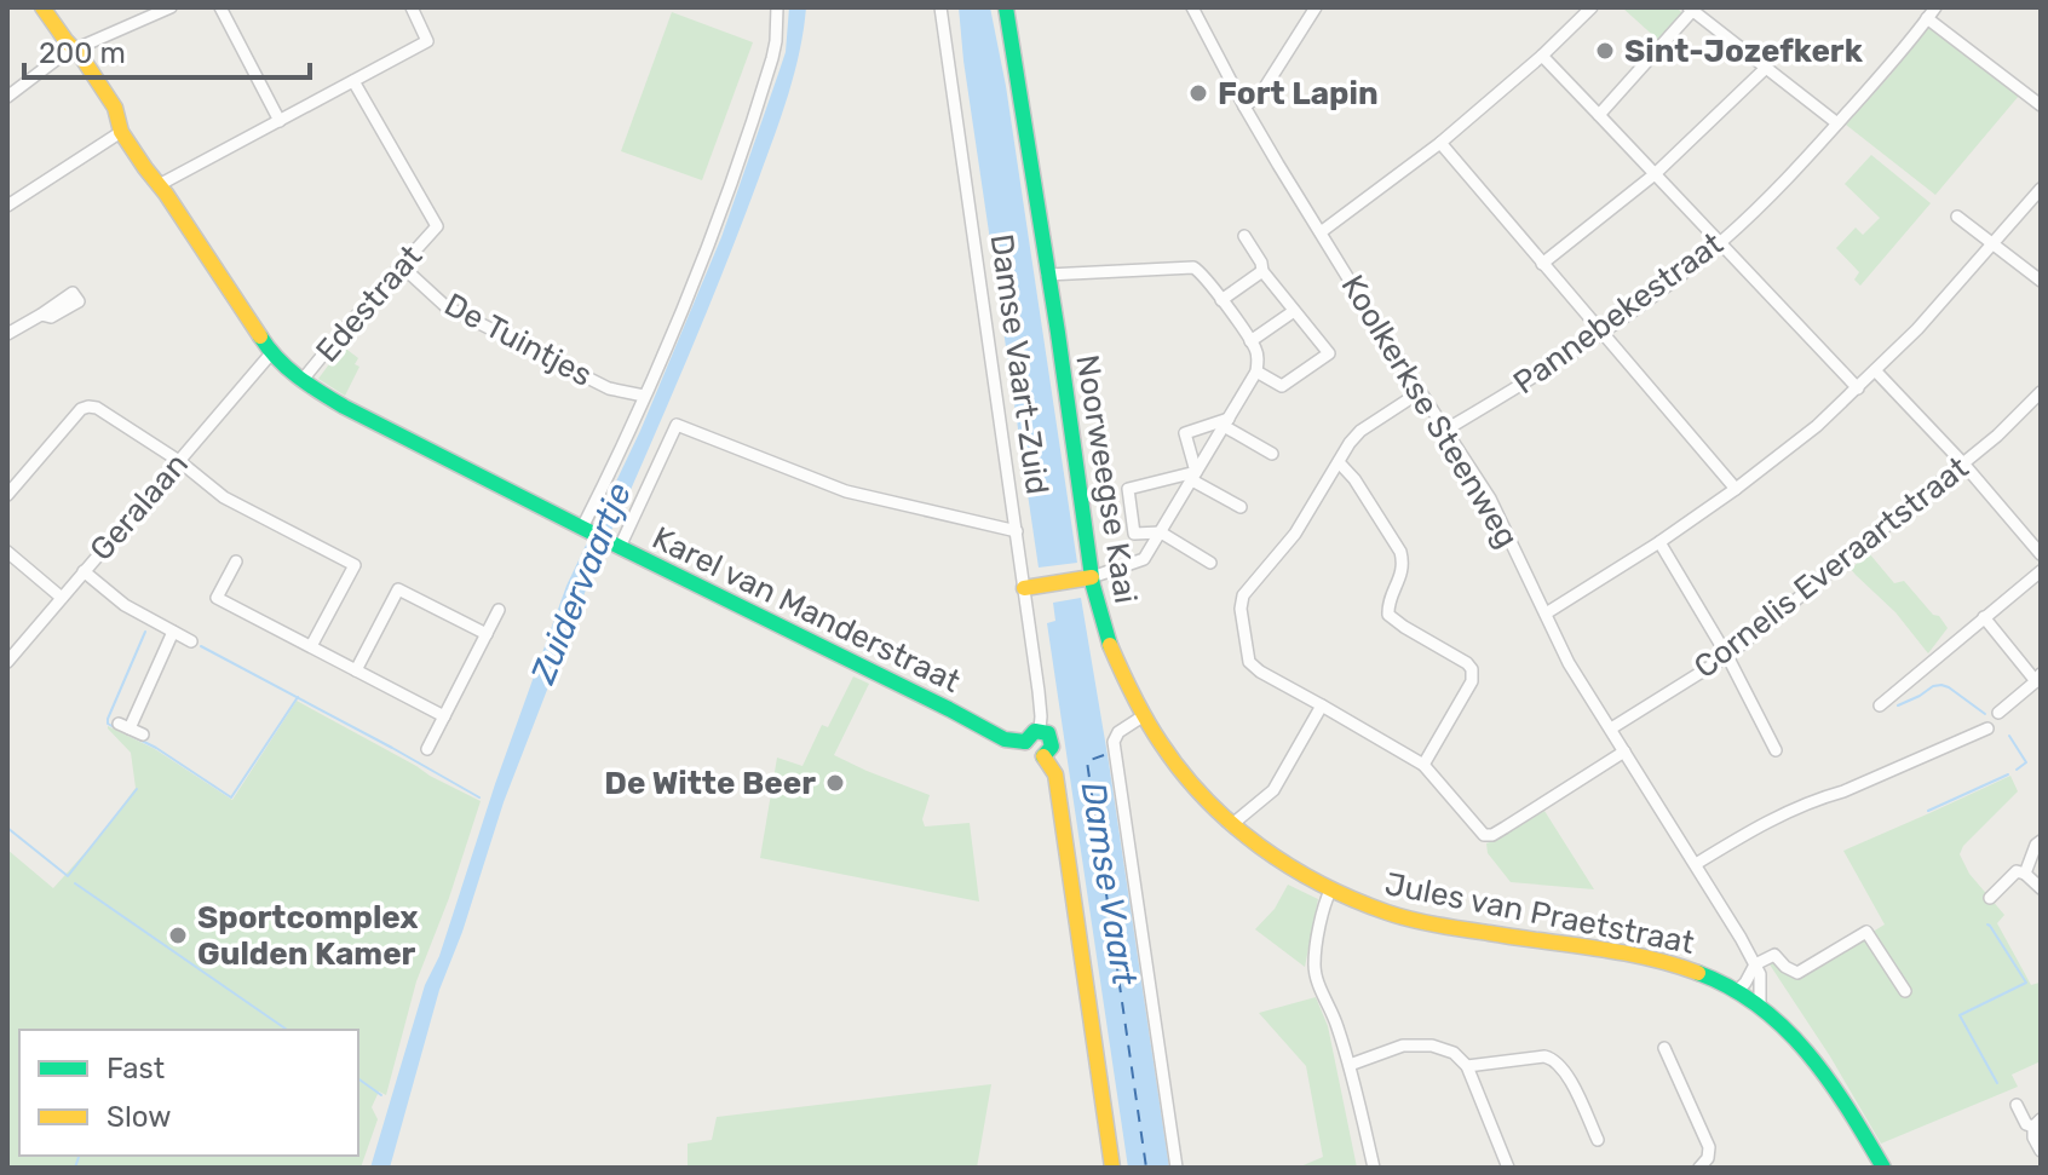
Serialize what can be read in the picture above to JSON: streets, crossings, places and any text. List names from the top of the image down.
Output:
{
  "streets": {
    "street": [
      "Edestraat",
      "Pannebekestraat",
      "De Tuintjes",
      "Damse Vaart-Zuid",
      "Koolkerkse Steenweg",
      "Noorweegse Kaai",
      "Geralaan",
      "Cornelis Everaartstraat",
      "Karel van Manderstraat",
      "Jules van Praetstraat"
    ]
  },
  "crossings": [
    ["Edestraat", "De Tuintjes"],
    ["Edestraat", "Karel van Manderstraat"],
    ["Pannebekestraat", "Koolkerkse Steenweg"],
    ["Damse Vaart-Zuid", "Karel van Manderstraat"],
    ["Koolkerkse Steenweg", "Cornelis Everaartstraat"],
    ["Koolkerkse Steenweg", "Jules van Praetstraat"],
    ["Noorweegse Kaai", "Jules van Praetstraat"],
    ["Geralaan", "Karel van Manderstraat"]
  ],
  "water": ["Zuidervaartje", "Damse Vaart"],
  "places": [
    "Sint-Jozefkerk",
    "Fort Lapin",
    "De Witte Beer",
    "Sportcomplex Gulden Kamer"
  ],
  "legend": ["Fast", "Slow"],
  "scale_bar": "200 m"
}
